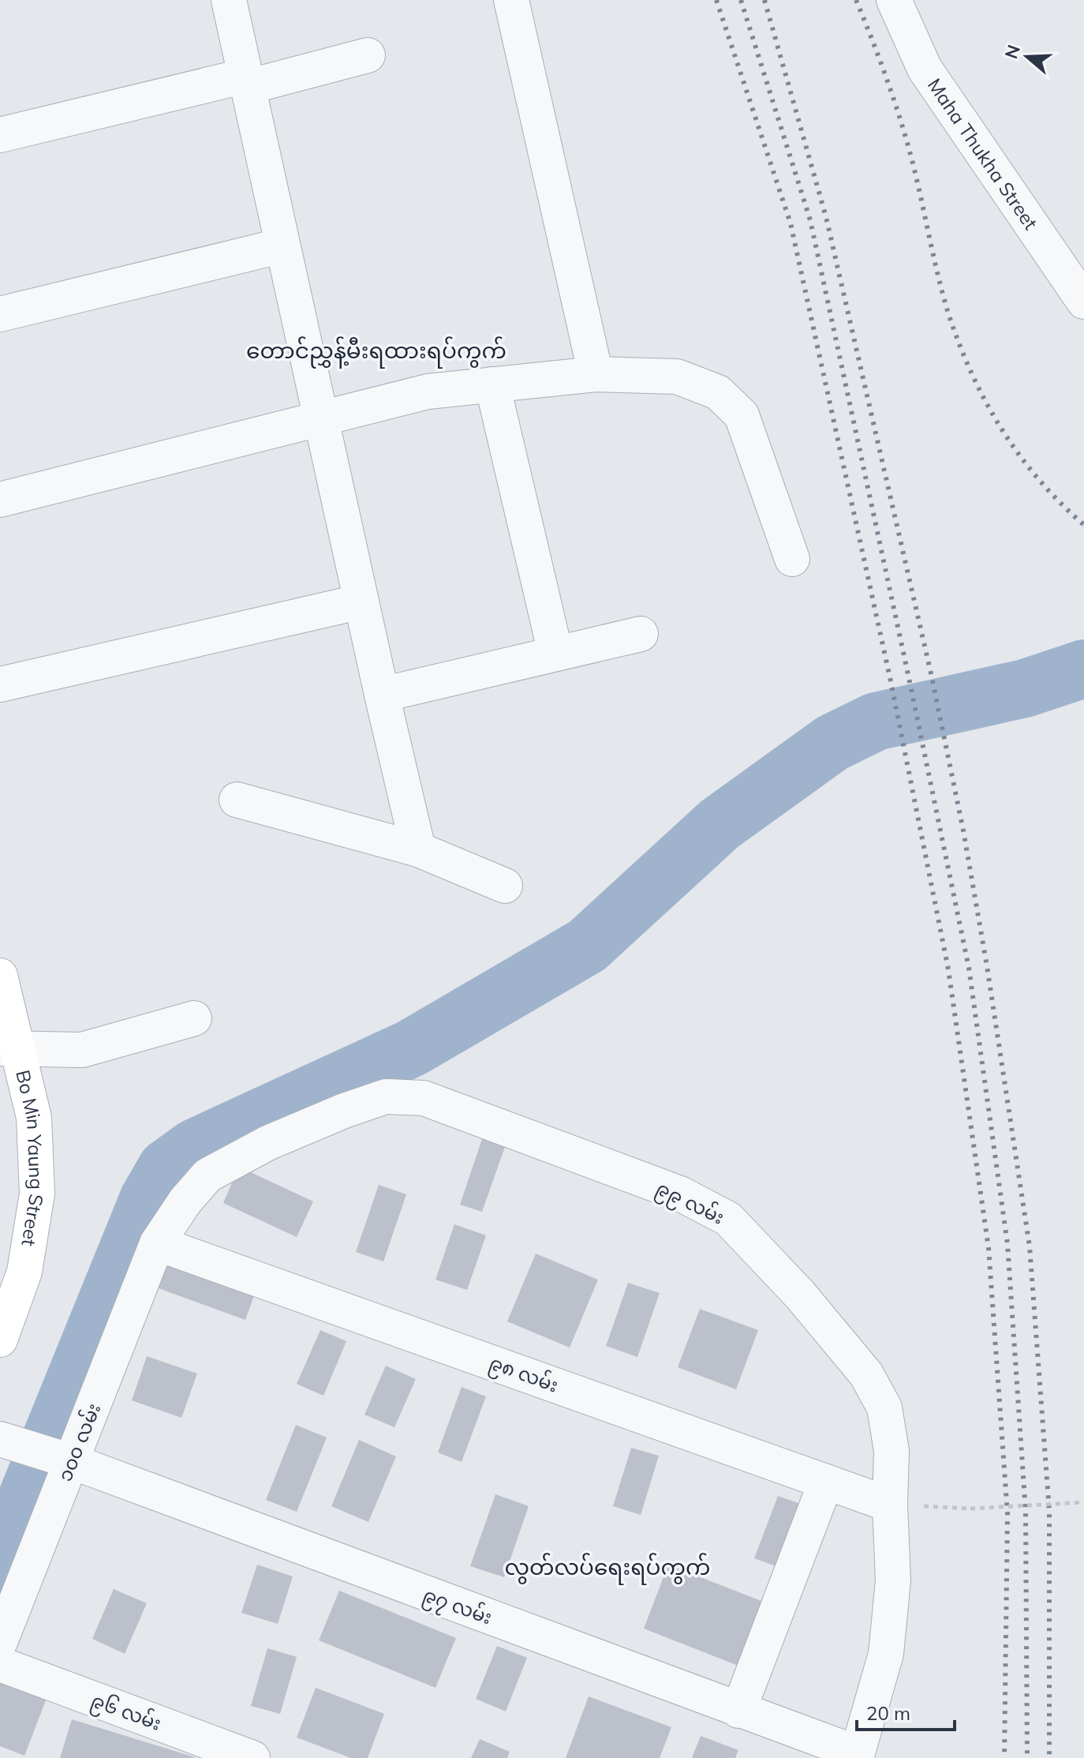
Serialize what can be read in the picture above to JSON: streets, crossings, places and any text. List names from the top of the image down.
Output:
{
  "streets": {
    "main road": ["Bo Min Yaung Street"],
    "street": [
      "Maha Thukha Street",
      "၉၉ လမ်း",
      "၉၈ လမ်း",
      "၁၀၀ လမ်း",
      "၉၇ လမ်း",
      "၉၆ လမ်း"
    ]
  },
  "crossings": [
    ["၉၉ လမ်း", "၉၈ လမ်း"],
    ["၉၉ လမ်း", "၁၀၀ လမ်း"],
    ["၉၉ လမ်း", "၉၇ လမ်း"],
    ["၉၈ လမ်း", "၁၀၀ လမ်း"],
    ["၁၀၀ လမ်း", "၉၇ လမ်း"]
  ],
  "districts": ["တောင်ညွှန့်မီးရထားရပ်ကွက်", "လွတ်လပ်ရေးရပ်ကွက်"],
  "scale_bar": "20 m",
  "north": "left"
}
